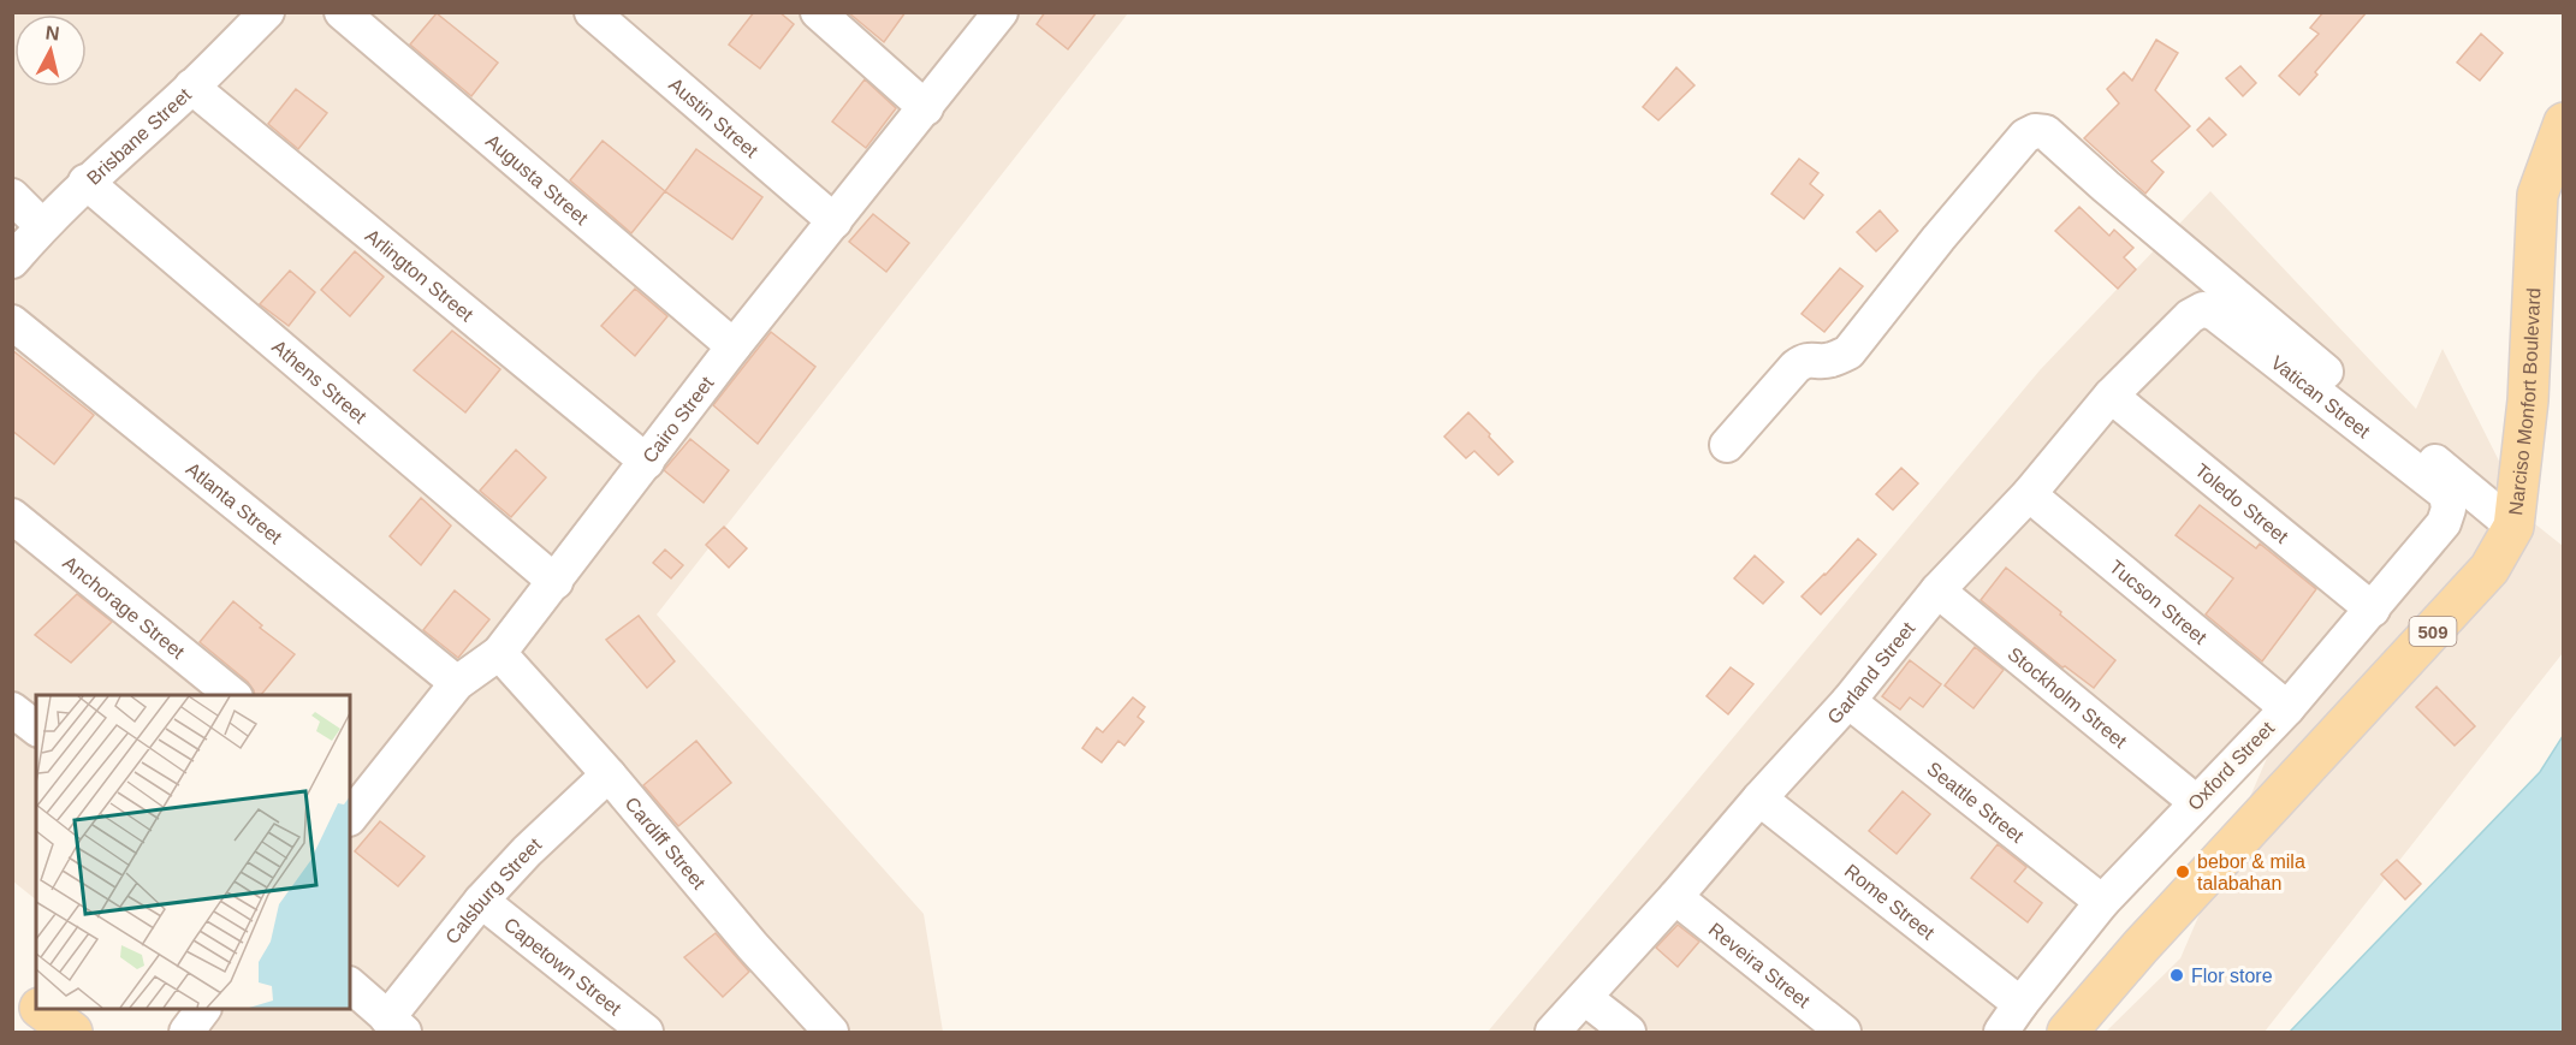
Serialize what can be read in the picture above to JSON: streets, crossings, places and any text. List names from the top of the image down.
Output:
{
  "streets": {
    "main road": ["Narciso Monfort Boulevard", "509"],
    "street": [
      "Austin Street",
      "Brisbane Street",
      "Augusta Street",
      "Arlington Street",
      "Athens Street",
      "Vatican Street",
      "Cairo Street",
      "Atlanta Street",
      "Toledo Street",
      "Tucson Street",
      "Anchorage Street",
      "Garland Street",
      "Stockholm Street",
      "Oxford Street",
      "Seattle Street",
      "Cardiff Street",
      "Calsburg Street",
      "Rome Street",
      "Reveira Street",
      "Capetown Street"
    ]
  },
  "crossings": [
    ["Austin Street", "Cairo Street"],
    ["Brisbane Street", "Arlington Street"],
    ["Brisbane Street", "Athens Street"],
    ["Augusta Street", "Cairo Street"],
    ["Arlington Street", "Cairo Street"],
    ["Athens Street", "Cairo Street"],
    ["Vatican Street", "Garland Street"],
    ["Vatican Street", "Oxford Street"],
    ["Cairo Street", "Atlanta Street"],
    ["Cairo Street", "Cardiff Street"],
    ["Toledo Street", "Garland Street"],
    ["Toledo Street", "Oxford Street"],
    ["Tucson Street", "Garland Street"],
    ["Tucson Street", "Oxford Street"],
    ["Garland Street", "Stockholm Street"],
    ["Garland Street", "Seattle Street"],
    ["Garland Street", "Rome Street"],
    ["Garland Street", "Reveira Street"],
    ["Stockholm Street", "Oxford Street"],
    ["Oxford Street", "Seattle Street"],
    ["Oxford Street", "Rome Street"],
    ["Cardiff Street", "Calsburg Street"],
    ["Calsburg Street", "Capetown Street"]
  ],
  "places": ["bebor & mila talabahan", "Flor store"],
  "north": "top"
}
